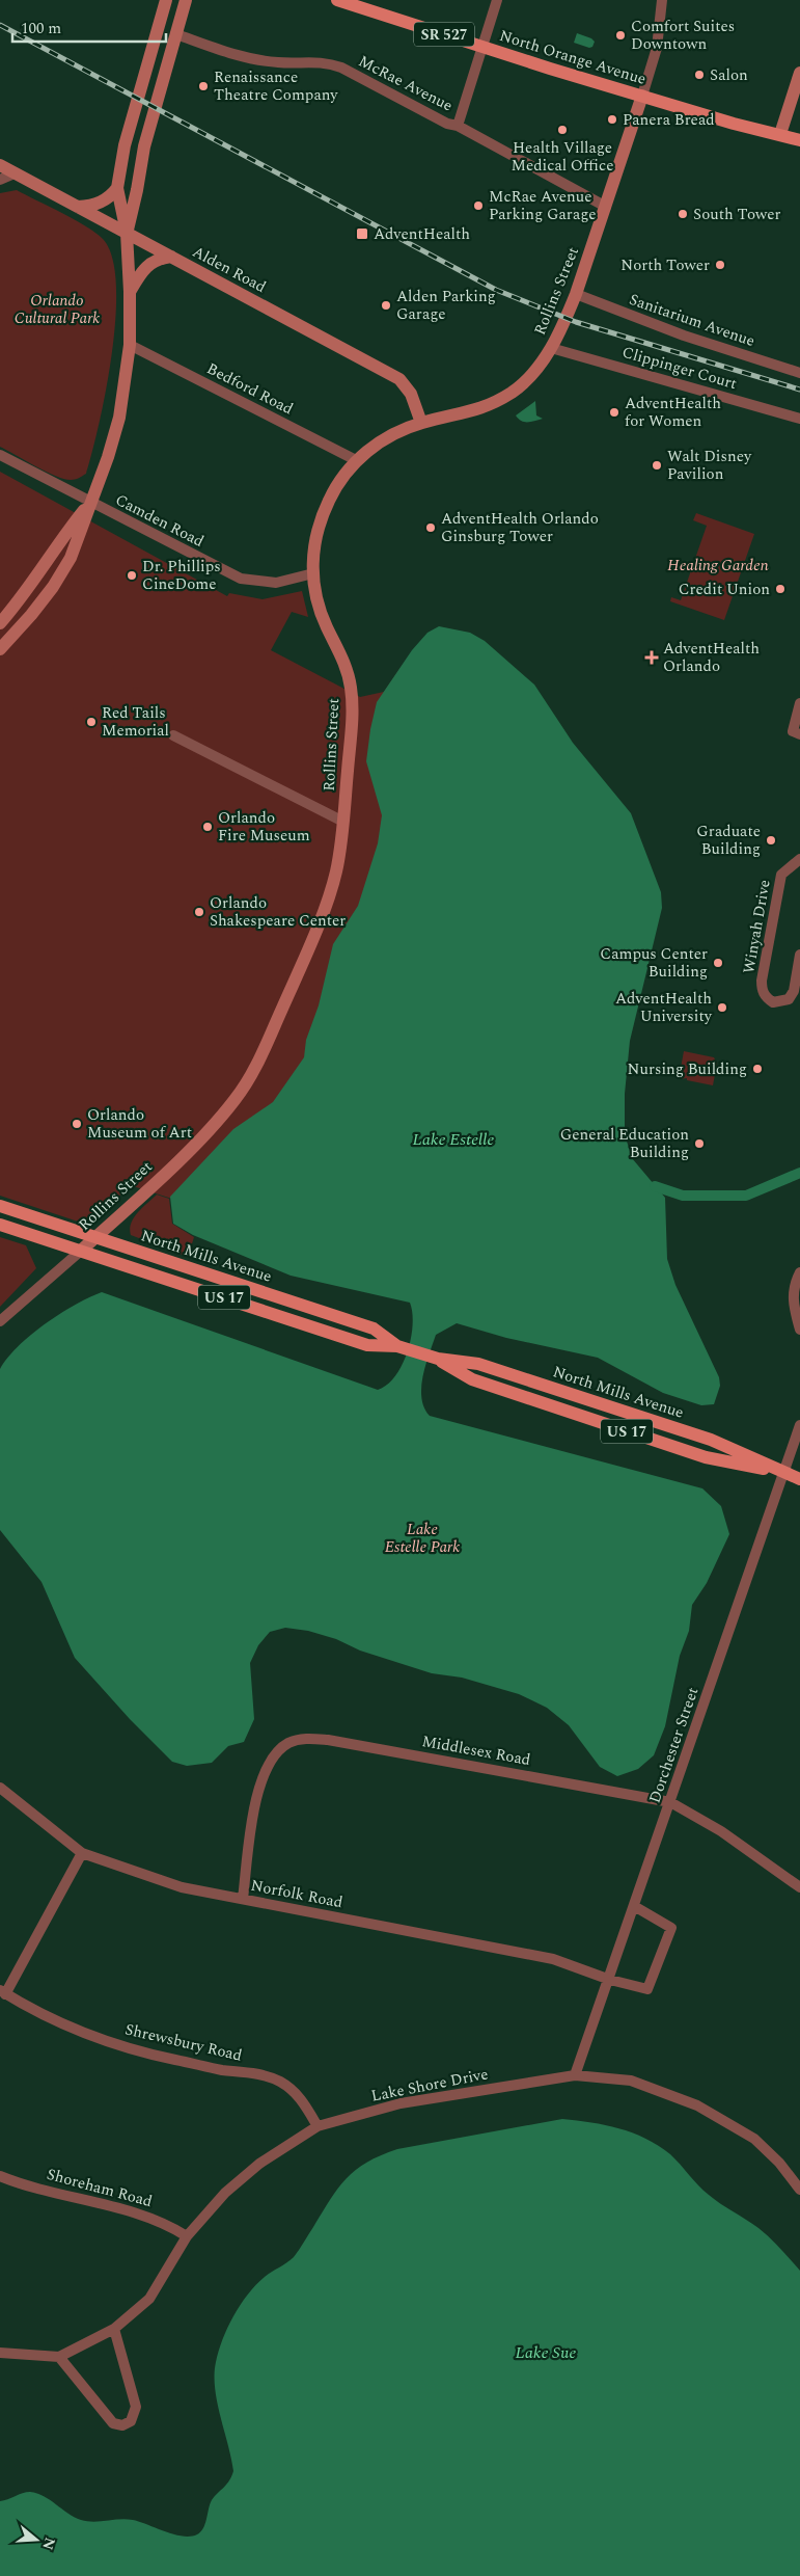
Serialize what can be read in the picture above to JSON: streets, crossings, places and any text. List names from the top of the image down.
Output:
{
  "streets": {
    "main road": [
      "SR 527",
      "North Orange Avenue",
      "North Mills Avenue",
      "US 17"
    ],
    "street": [
      "McRae Avenue",
      "Alden Road",
      "Rollins Street",
      "Sanitarium Avenue",
      "Clippinger Court",
      "Bedford Road",
      "Camden Road",
      "Winyah Drive",
      "Dorchester Street",
      "Middlesex Road",
      "Norfolk Road",
      "Shrewsbury Road",
      "Lake Shore Drive",
      "Shoreham Road"
    ]
  },
  "crossings": [
    ["North Orange Avenue", "Rollins Street"],
    ["McRae Avenue", "Rollins Street"],
    ["Alden Road", "Rollins Street"],
    ["Rollins Street", "Sanitarium Avenue"],
    ["Rollins Street", "Clippinger Court"],
    ["Rollins Street", "Bedford Road"],
    ["Rollins Street", "Camden Road"],
    ["Rollins Street", "North Mills Avenue"],
    ["North Mills Avenue", "Dorchester Street"],
    ["Dorchester Street", "Middlesex Road"],
    ["Dorchester Street", "Norfolk Road"],
    ["Dorchester Street", "Lake Shore Drive"],
    ["Middlesex Road", "Norfolk Road"],
    ["Shrewsbury Road", "Lake Shore Drive"],
    ["Lake Shore Drive", "Shoreham Road"]
  ],
  "water": ["Lake Estelle", "Lake Sue"],
  "parks": ["Orlando Cultural Park", "Healing Garden", "Lake Estelle Park"],
  "places": {
    "other": [
      "Comfort Suites Downtown",
      "Salon",
      "Renaissance Theatre Company",
      "Panera Bread",
      "Health Village Medical Office",
      "McRae Avenue Parking Garage",
      "South Tower",
      "North Tower",
      "Alden Parking Garage",
      "AdventHealth for Women",
      "Walt Disney Pavilion",
      "AdventHealth Orlando Ginsburg Tower",
      "Dr. Phillips CineDome",
      "Credit Union",
      "Red Tails Memorial",
      "Orlando Fire Museum",
      "Graduate Building",
      "Orlando Shakespeare Center",
      "Campus Center Building",
      "AdventHealth University",
      "Nursing Building",
      "Orlando Museum of Art",
      "General Education Building"
    ],
    "transit": ["AdventHealth"],
    "health": ["AdventHealth Orlando"]
  },
  "scale_bar": "100 m",
  "north": "right"
}
